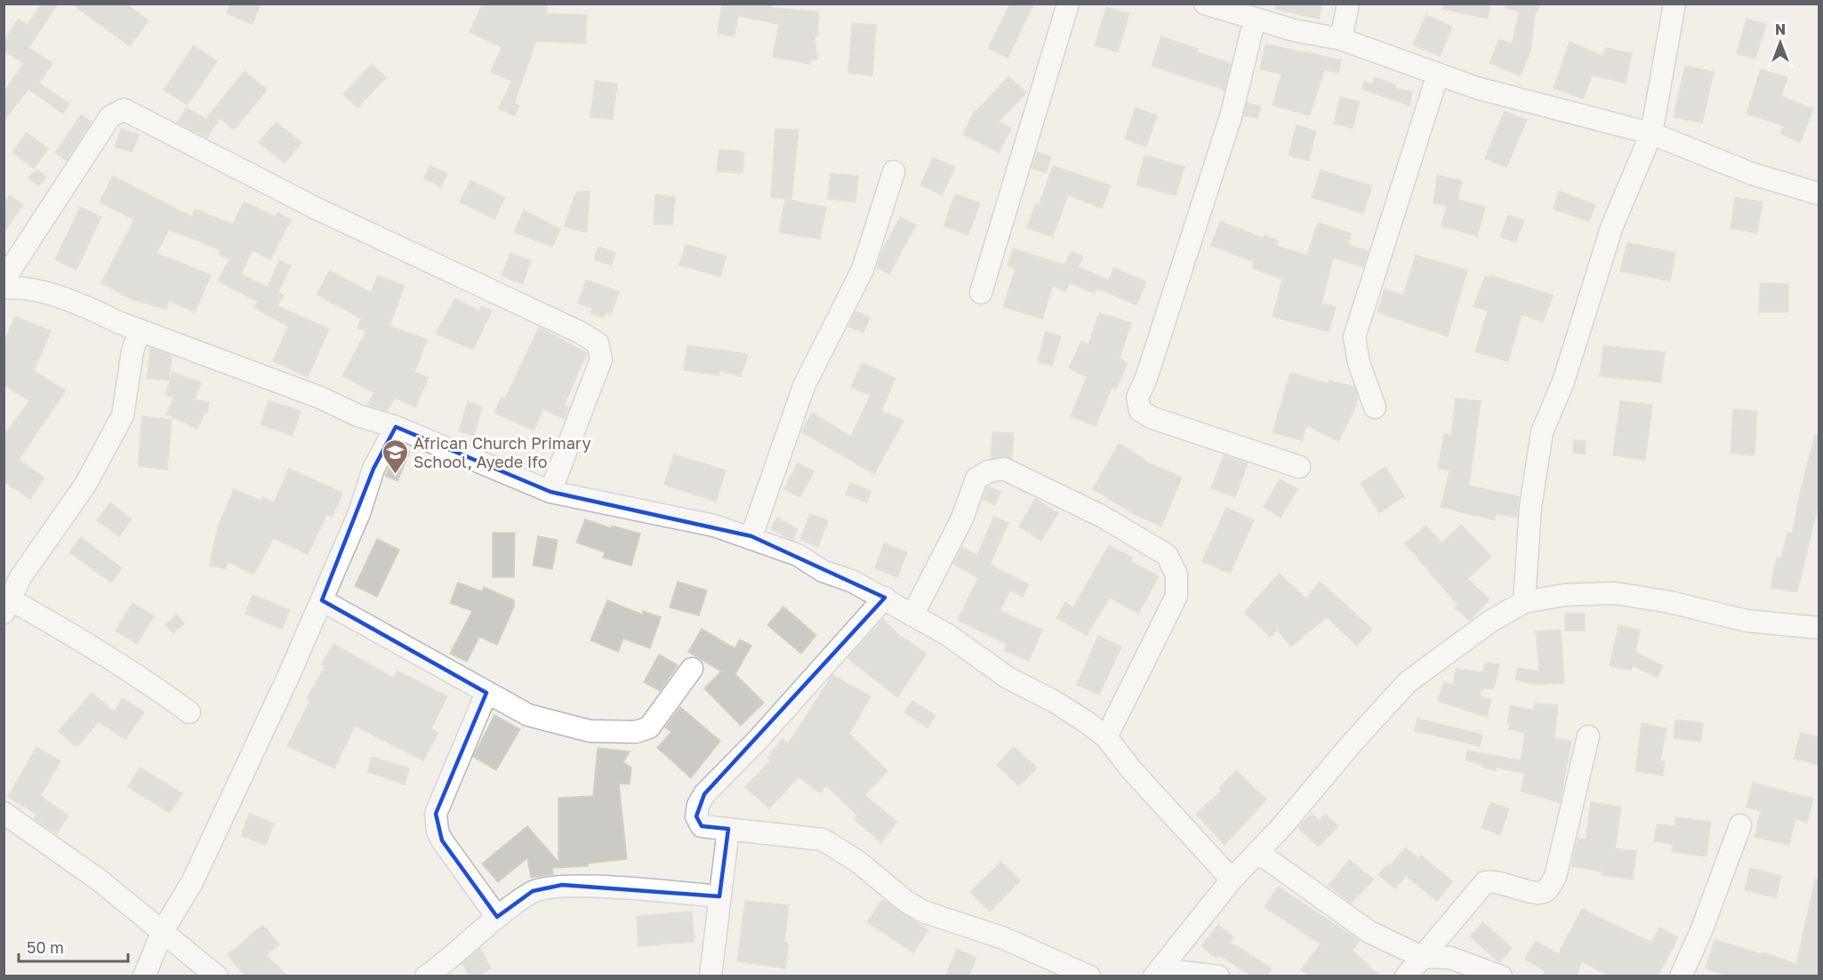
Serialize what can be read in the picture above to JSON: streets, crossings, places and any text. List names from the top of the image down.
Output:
{
  "places": {
    "school or university": ["African Church Primary School, Ayede Ifo"]
  },
  "scale_bar": "50 m",
  "north": "top"
}
